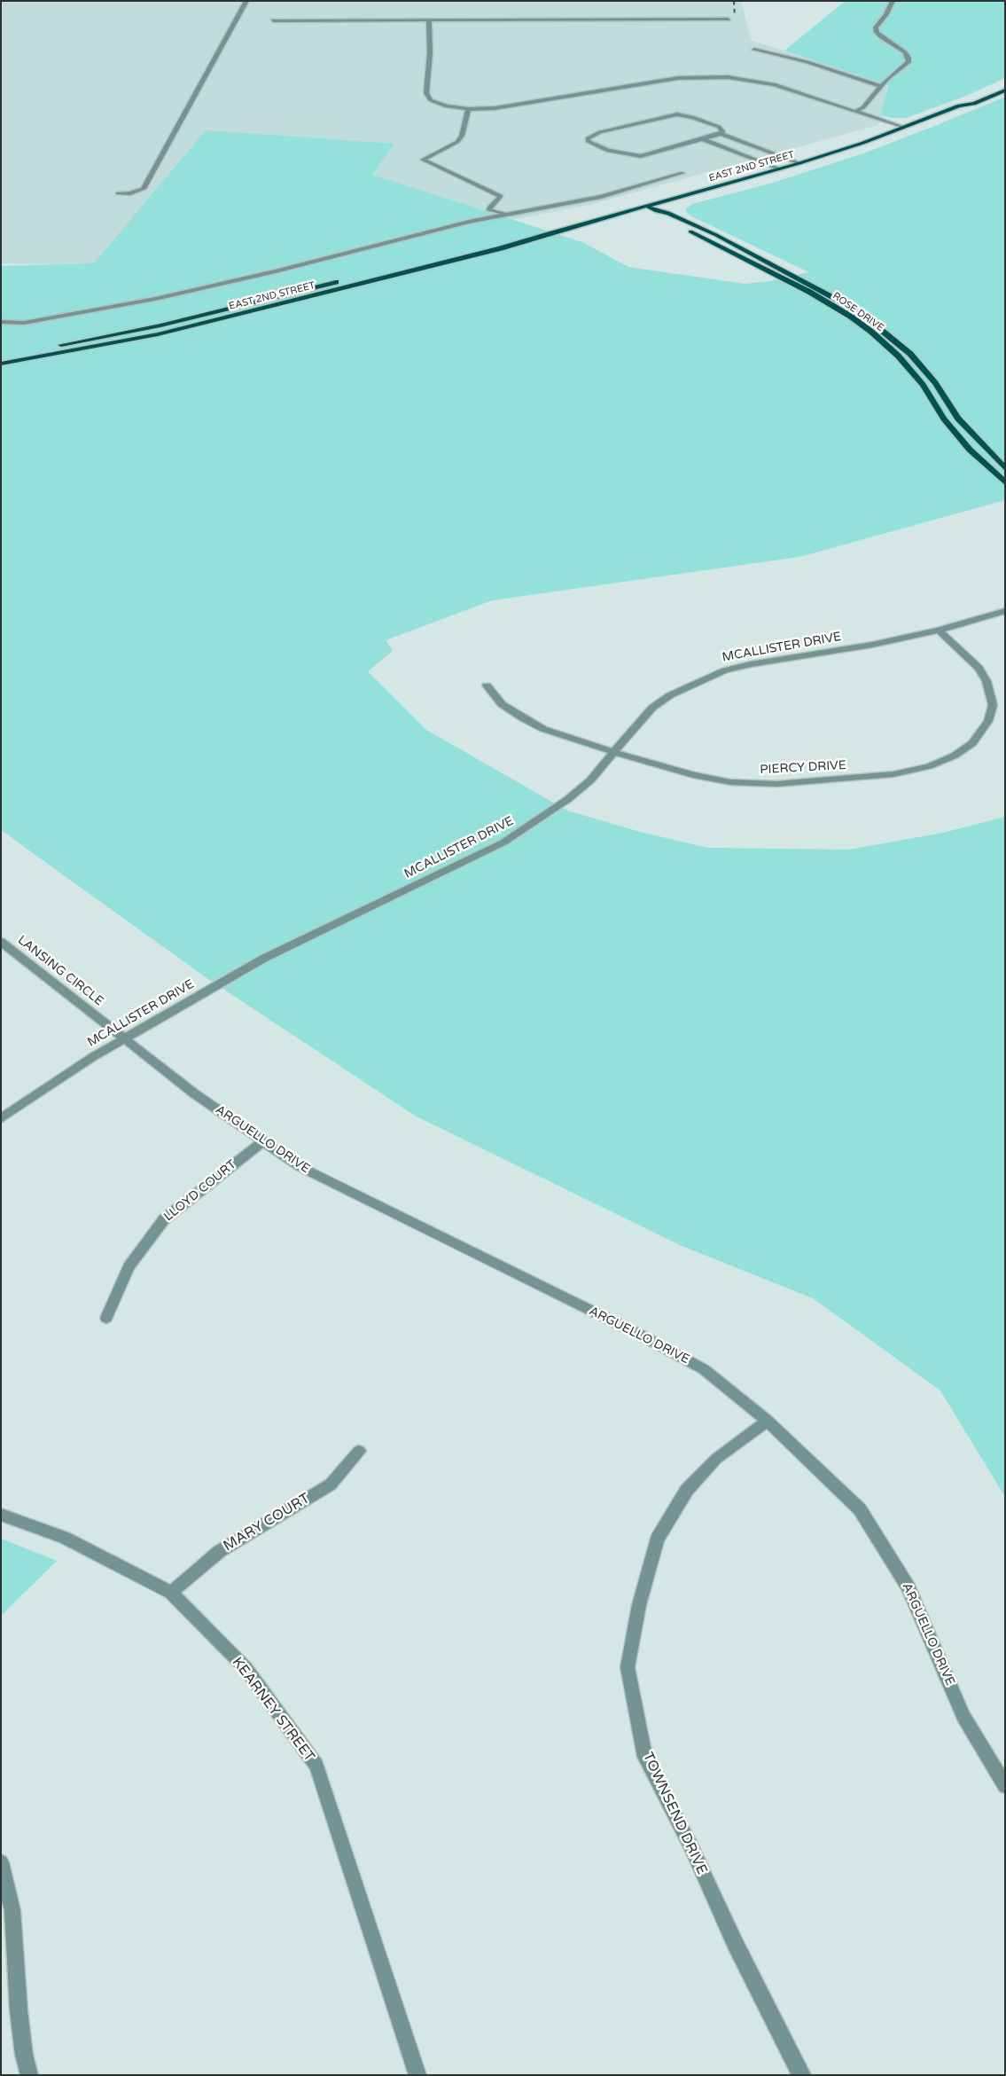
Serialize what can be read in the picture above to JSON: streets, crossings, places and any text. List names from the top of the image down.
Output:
{
  "streets": {
    "main road": ["EAST 2ND STREET", "ROSE DRIVE"],
    "street": [
      "MCALLISTER DRIVE",
      "PIERCY DRIVE",
      "LANSING CIRCLE",
      "ARGUELLO DRIVE",
      "LLOYD COURT",
      "MARY COURT",
      "KEARNEY STREET",
      "TOWNSEND DRIVE"
    ]
  },
  "crossings": [
    ["EAST 2ND STREET", "ROSE DRIVE"],
    ["MCALLISTER DRIVE", "PIERCY DRIVE"],
    ["MCALLISTER DRIVE", "LANSING CIRCLE"],
    ["MCALLISTER DRIVE", "ARGUELLO DRIVE"],
    ["LANSING CIRCLE", "ARGUELLO DRIVE"],
    ["ARGUELLO DRIVE", "LLOYD COURT"],
    ["ARGUELLO DRIVE", "TOWNSEND DRIVE"],
    ["MARY COURT", "KEARNEY STREET"]
  ]
}
